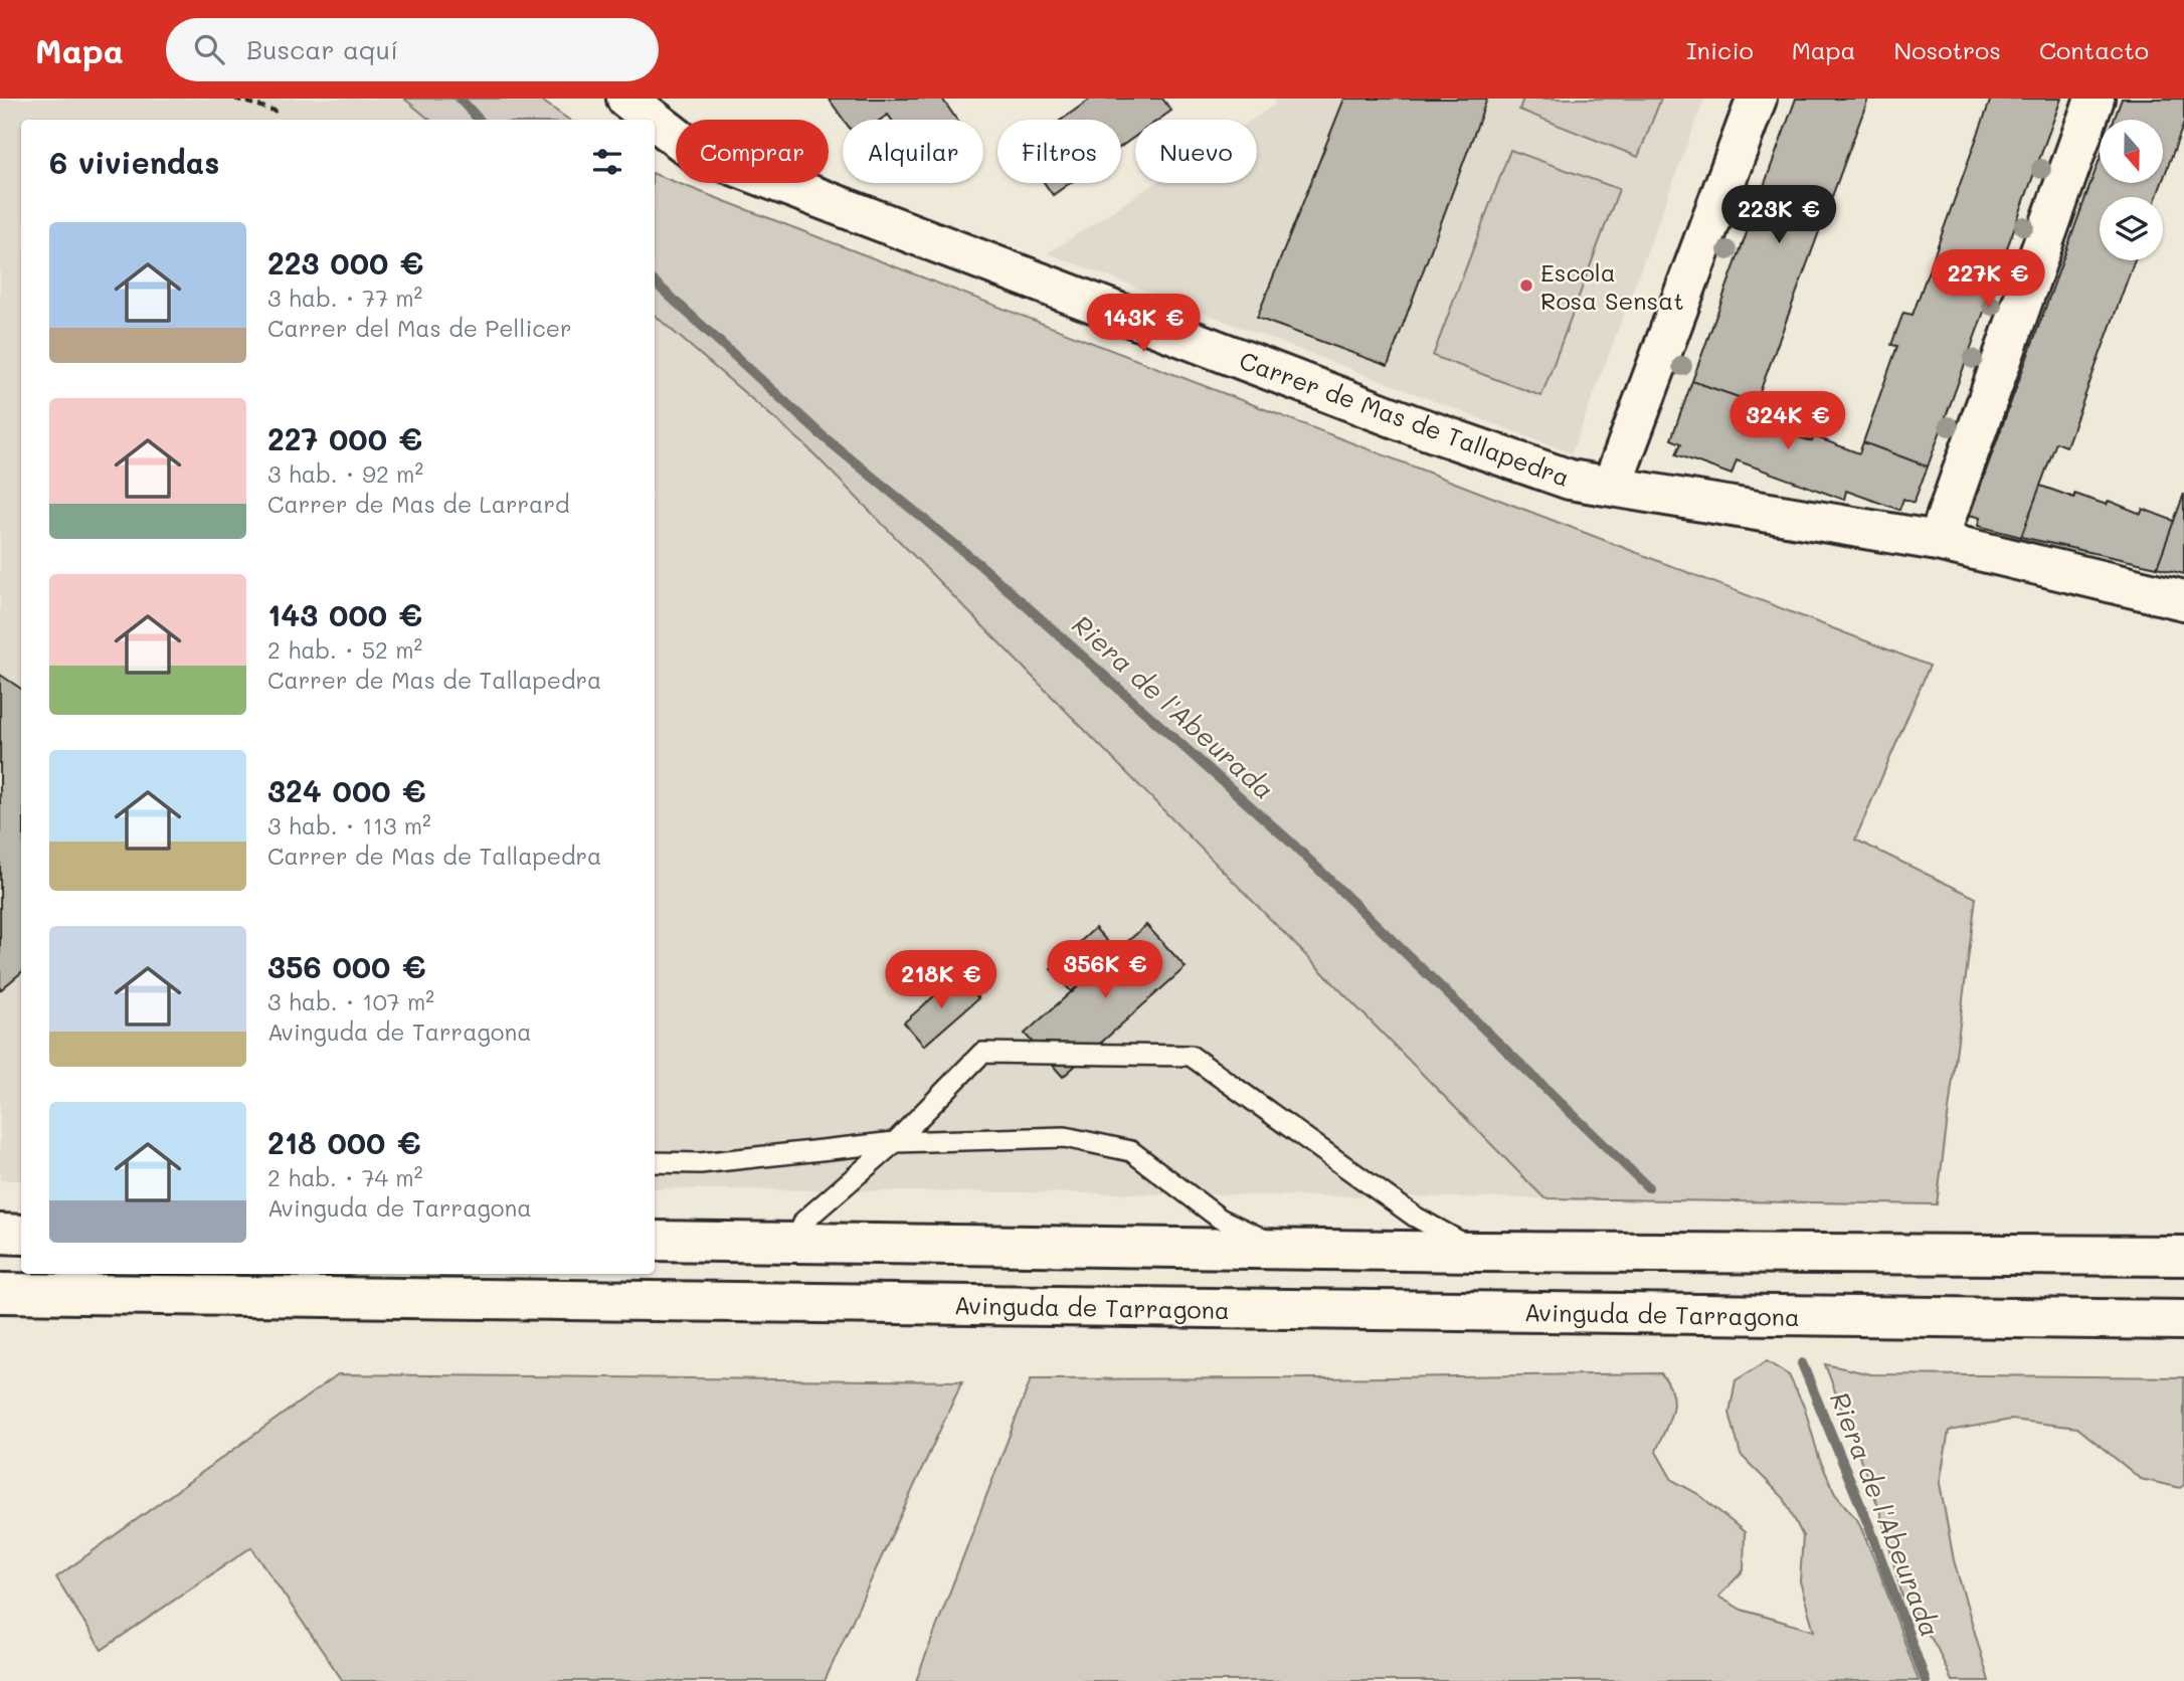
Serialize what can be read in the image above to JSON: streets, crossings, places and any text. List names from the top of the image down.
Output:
{
  "streets": {
    "main road": ["Carrer de Mas de Tallapedra", "Avinguda de Tarragona"]
  },
  "water": ["Riera de l'Abeurada"],
  "places": ["Escola Rosa Sensat"],
  "north": "bottom",
  "page": {
    "header": "Mapa",
    "search": "Buscar aquí",
    "nav": [
      "Inicio",
      "Mapa",
      "Nosotros",
      "Contacto"
    ],
    "chip": [
      "Comprar",
      "Alquilar",
      "Filtros",
      "Nuevo"
    ],
    "heading": "6 viviendas",
    "price": [
      "223K €",
      "227K €",
      "143K €",
      "324K €",
      "356K €",
      "218K €"
    ],
    "list": [
      {
        "name": "223 000 €",
        "note": "3 hab. · 77 m² · Carrer del Mas de Pellicer"
      },
      {
        "name": "227 000 €",
        "note": "3 hab. · 92 m² · Carrer de Mas de Larrard"
      },
      {
        "name": "143 000 €",
        "note": "2 hab. · 52 m² · Carrer de Mas de Tallapedra"
      },
      {
        "name": "324 000 €",
        "note": "3 hab. · 113 m² · Carrer de Mas de Tallapedra"
      },
      {
        "name": "356 000 €",
        "note": "3 hab. · 107 m² · Avinguda de Tarragona"
      },
      {
        "name": "218 000 €",
        "note": "2 hab. · 74 m² · Avinguda de Tarragona"
      }
    ]
  }
}
